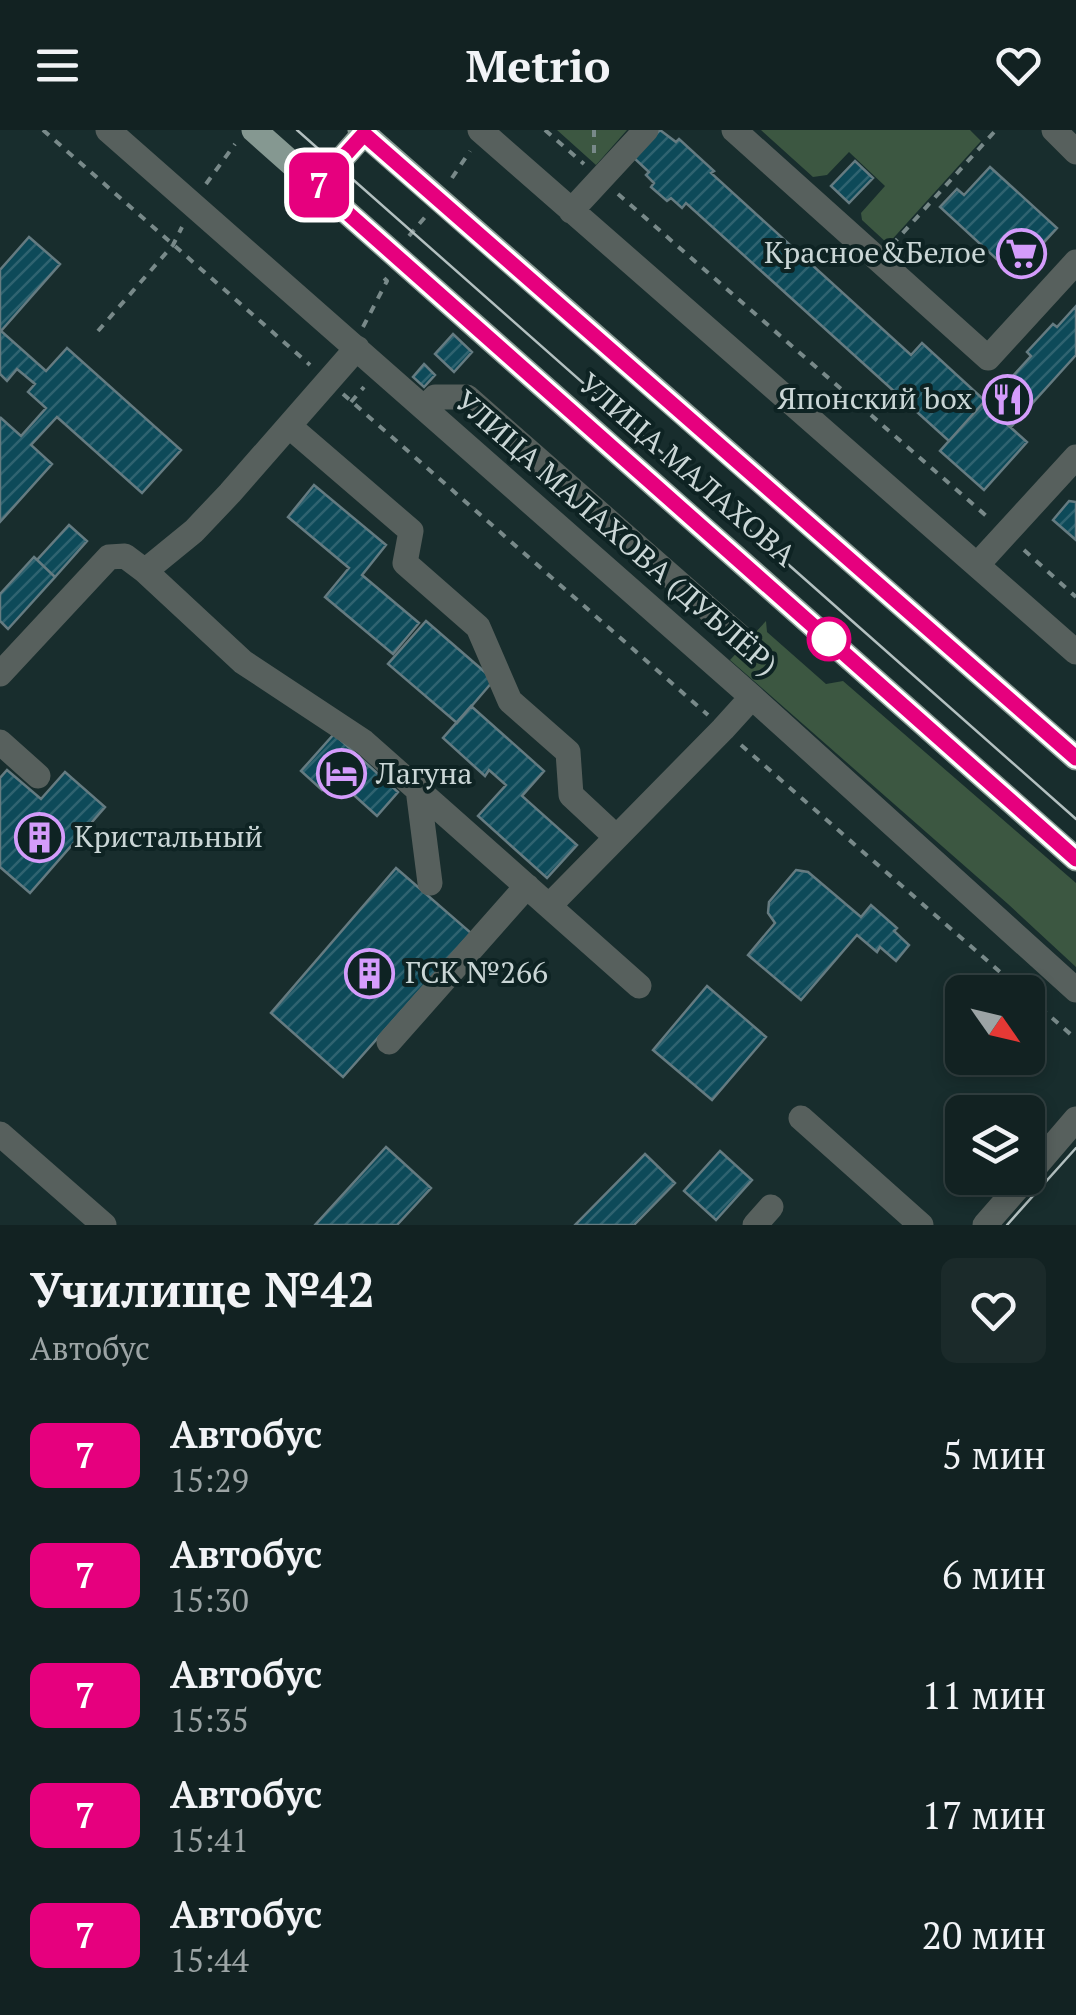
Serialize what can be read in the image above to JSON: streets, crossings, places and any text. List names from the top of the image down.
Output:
{
  "streets": {
    "main road": ["УЛИЦА МАЛАХОВА"],
    "street": ["УЛИЦА МАЛАХОВА (ДУБЛЁР)"]
  },
  "places": {
    "supermarket": ["Красное&Белое"],
    "restaurant": ["Японский box"],
    "hotel": ["Лагуна"],
    "building": ["Кристальный", "ГСК №266"]
  },
  "lines": ["bus line 7"],
  "north": "bottom right",
  "page": {
    "header": "Metrio",
    "on_map": "7",
    "heading": ["Училище №42", "Автобус"],
    "list": [
      {
        "mark": "7",
        "name": "Автобус",
        "note": "15:29",
        "value": "5 мин"
      },
      {
        "mark": "7",
        "name": "Автобус",
        "note": "15:30",
        "value": "6 мин"
      },
      {
        "mark": "7",
        "name": "Автобус",
        "note": "15:35",
        "value": "11 мин"
      },
      {
        "mark": "7",
        "name": "Автобус",
        "note": "15:41",
        "value": "17 мин"
      },
      {
        "mark": "7",
        "name": "Автобус",
        "note": "15:44",
        "value": "20 мин"
      }
    ]
  }
}
